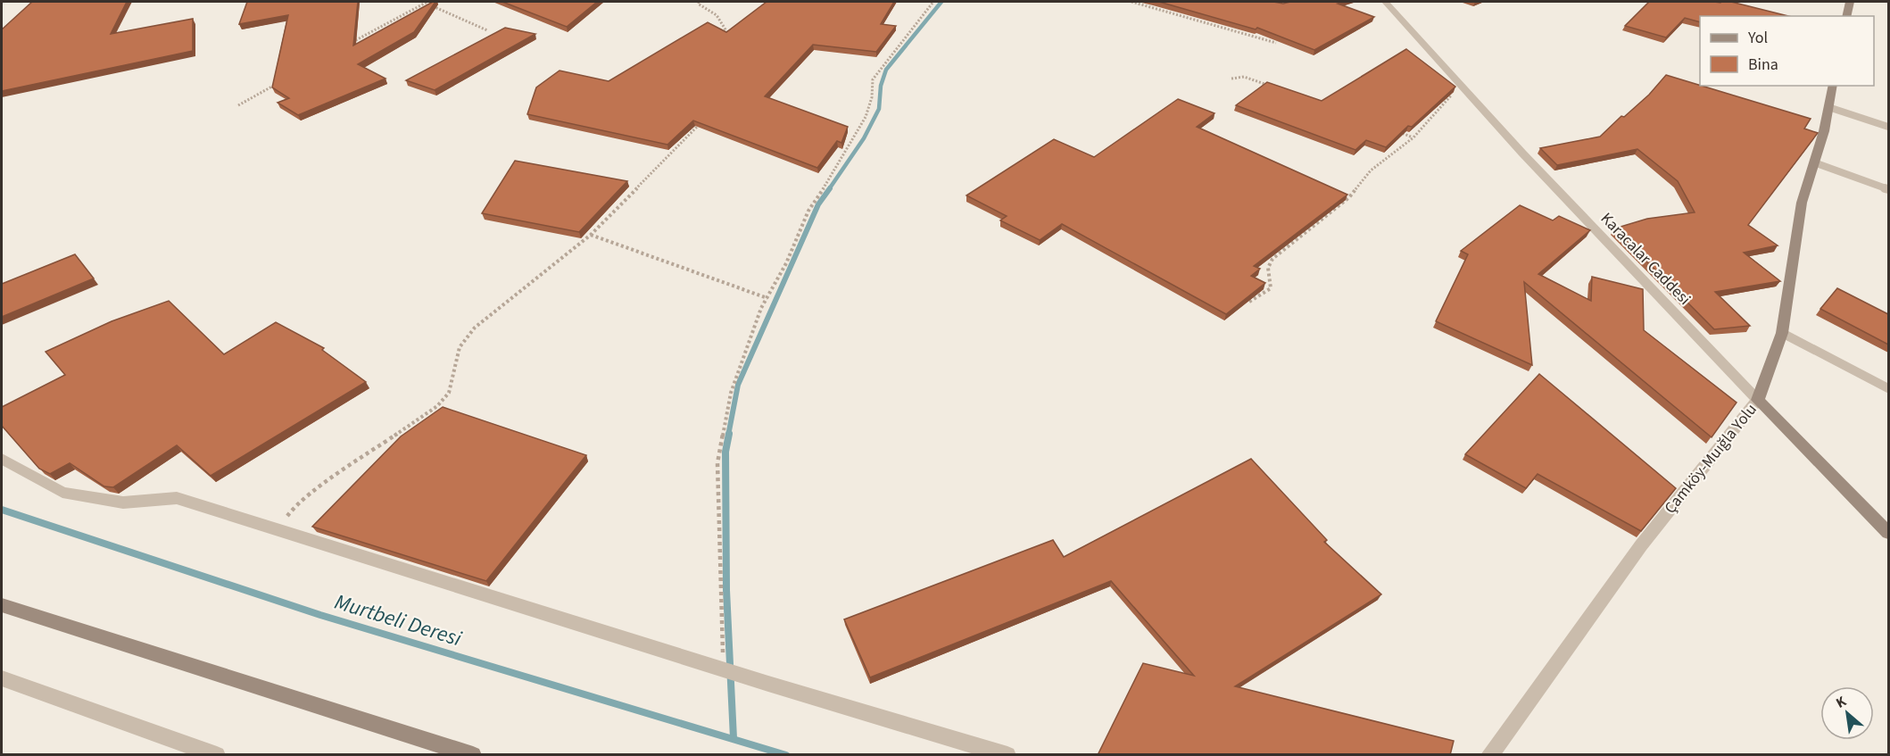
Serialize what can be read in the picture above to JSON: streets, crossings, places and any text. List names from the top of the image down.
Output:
{
  "streets": {
    "street": ["Karacalar Caddesi", "Çamköy-Muığla Yolu"]
  },
  "crossings": [
    ["Karacalar Caddesi", "Çamköy-Muığla Yolu"]
  ],
  "water": ["Murtbeli Deresi"],
  "legend": ["Yol", "Bina"],
  "north": "top left"
}
